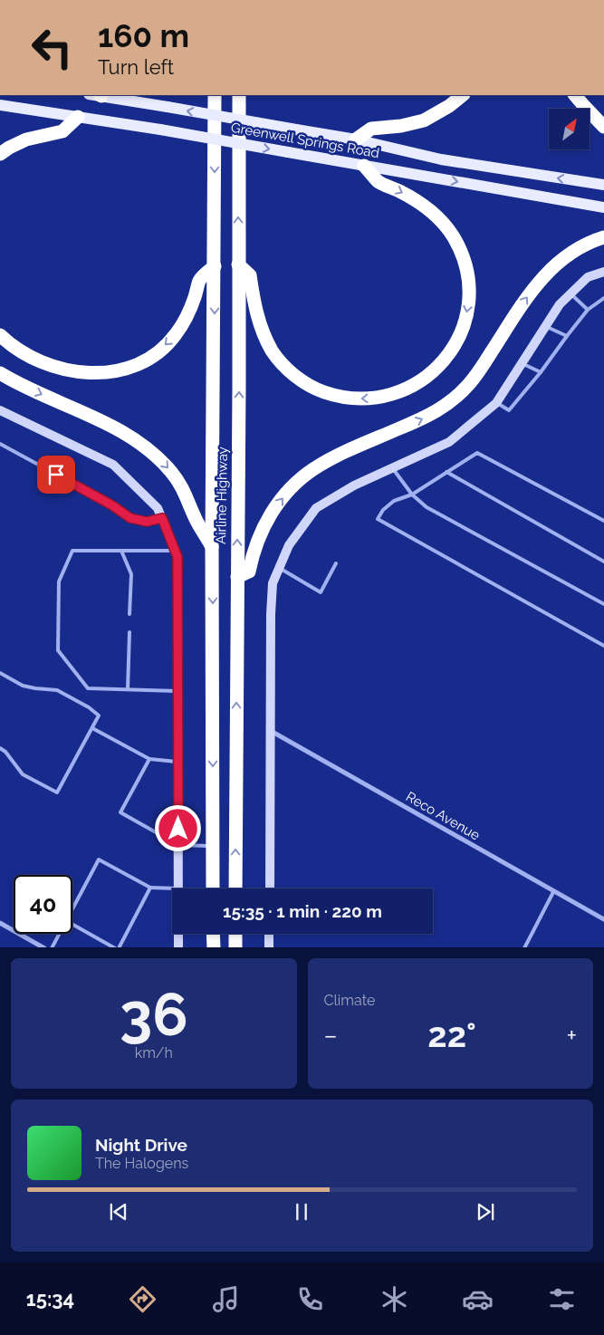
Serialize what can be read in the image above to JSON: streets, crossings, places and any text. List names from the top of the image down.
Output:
{
  "streets": {
    "highway": ["Airline Highway"],
    "main road": ["Greenwell Springs Road"],
    "street": ["Reco Avenue"]
  },
  "north": "top right",
  "page": {
    "turn": ["160 m", "Turn left"],
    "limit": "40",
    "trip": "15:35 · 1 min · 220 m",
    "tile": [
      ["36", "km/h"],
      "Climate"
    ],
    "heat": ["−", "22°", "+"],
    "song": ["Night Drive", "The Halogens"],
    "tabs": "15:34"
  }
}
